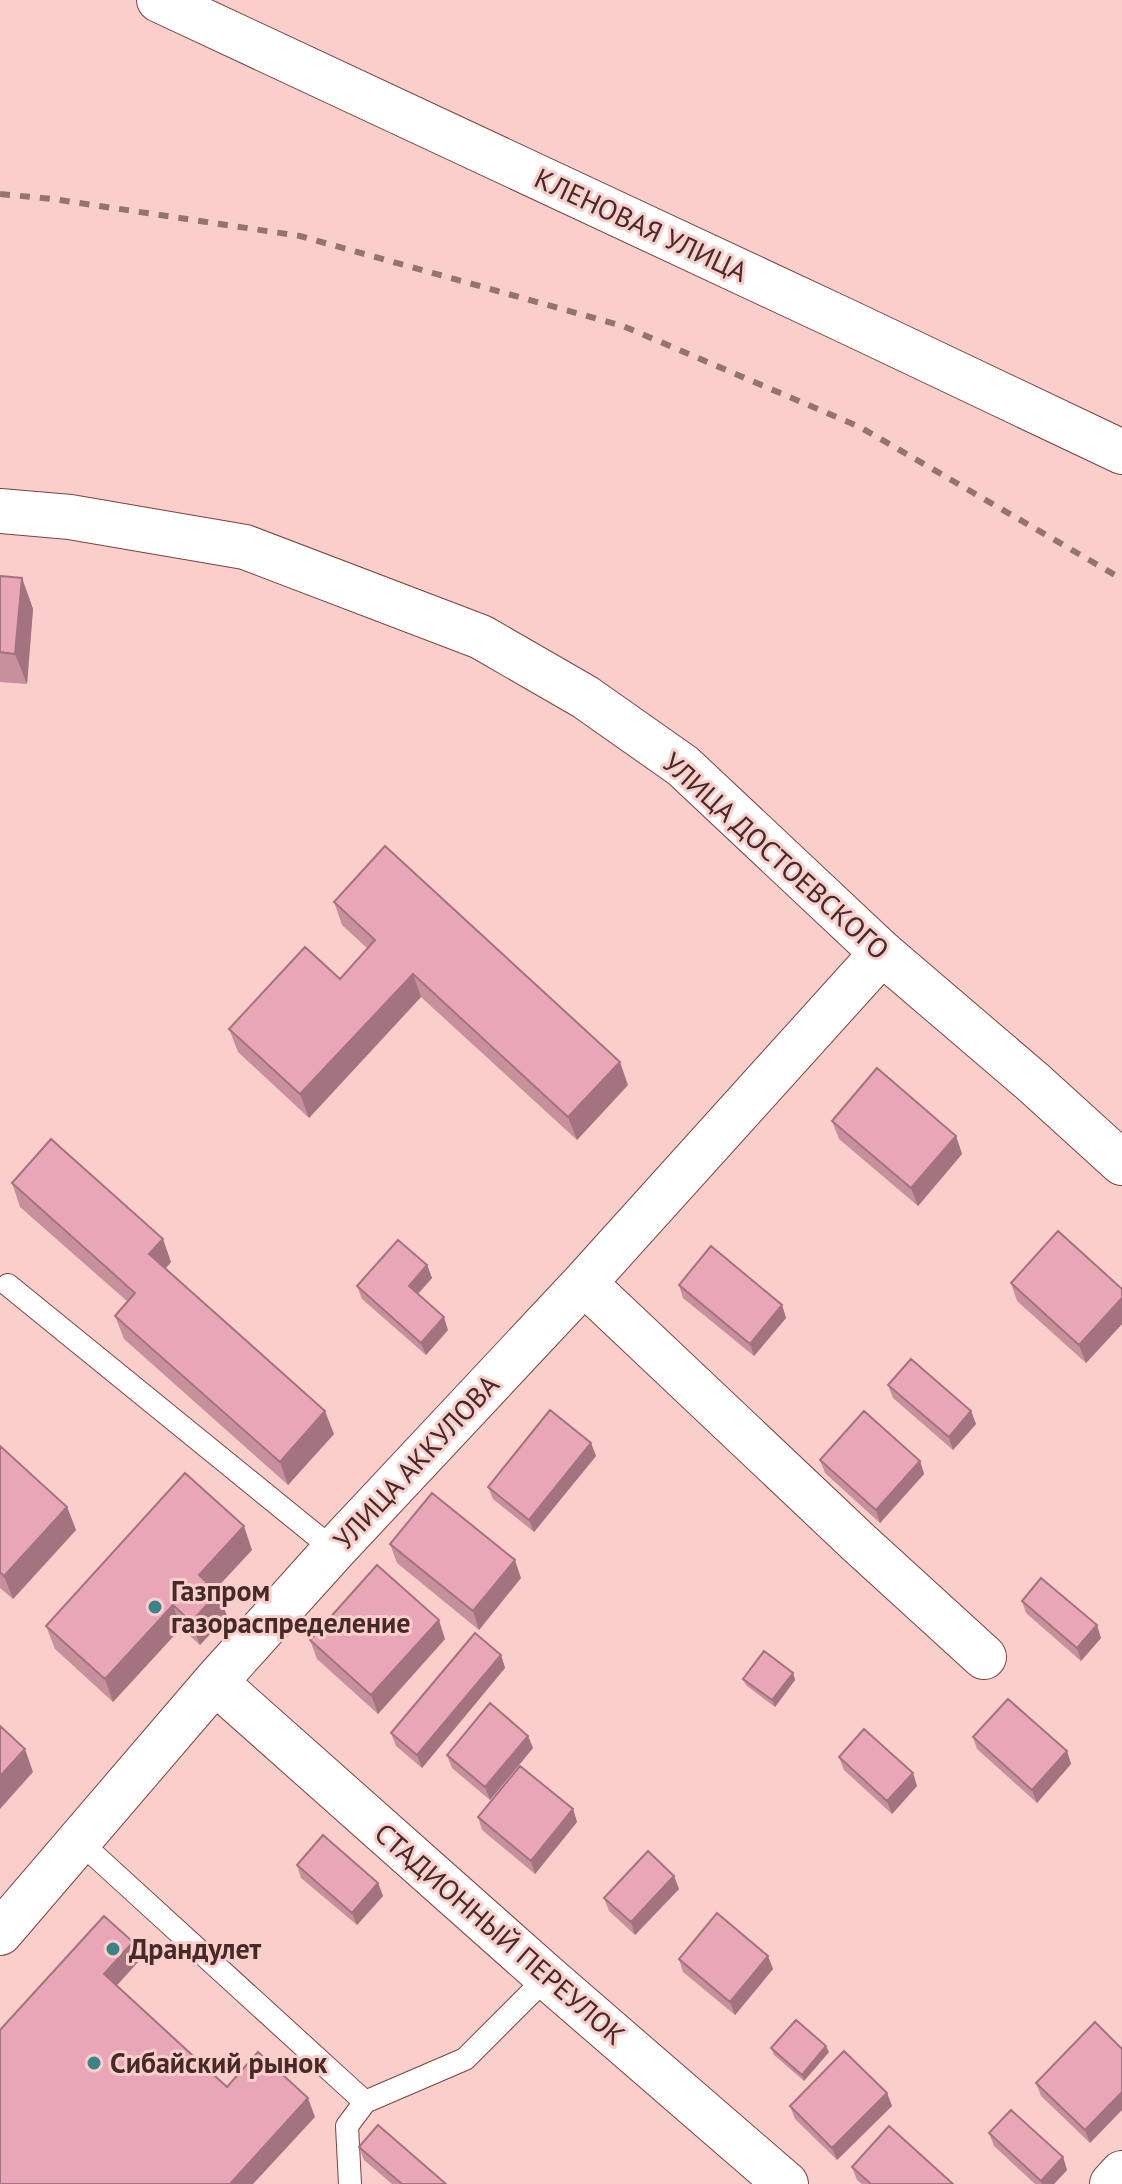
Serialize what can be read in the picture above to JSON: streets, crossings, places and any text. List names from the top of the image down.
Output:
{
  "streets": {
    "street": [
      "КЛЕНОВАЯ УЛИЦА",
      "УЛИЦА ДОСТОЕВСКОГО",
      "УЛИЦА АККУЛОВА",
      "СТАДИОННЫЙ ПЕРЕУЛОК"
    ]
  },
  "crossings": [
    ["УЛИЦА ДОСТОЕВСКОГО", "УЛИЦА АККУЛОВА"],
    ["УЛИЦА АККУЛОВА", "СТАДИОННЫЙ ПЕРЕУЛОК"]
  ],
  "places": ["Газпром газораспределение", "Драндулет", "Сибайский рынок"]
}
